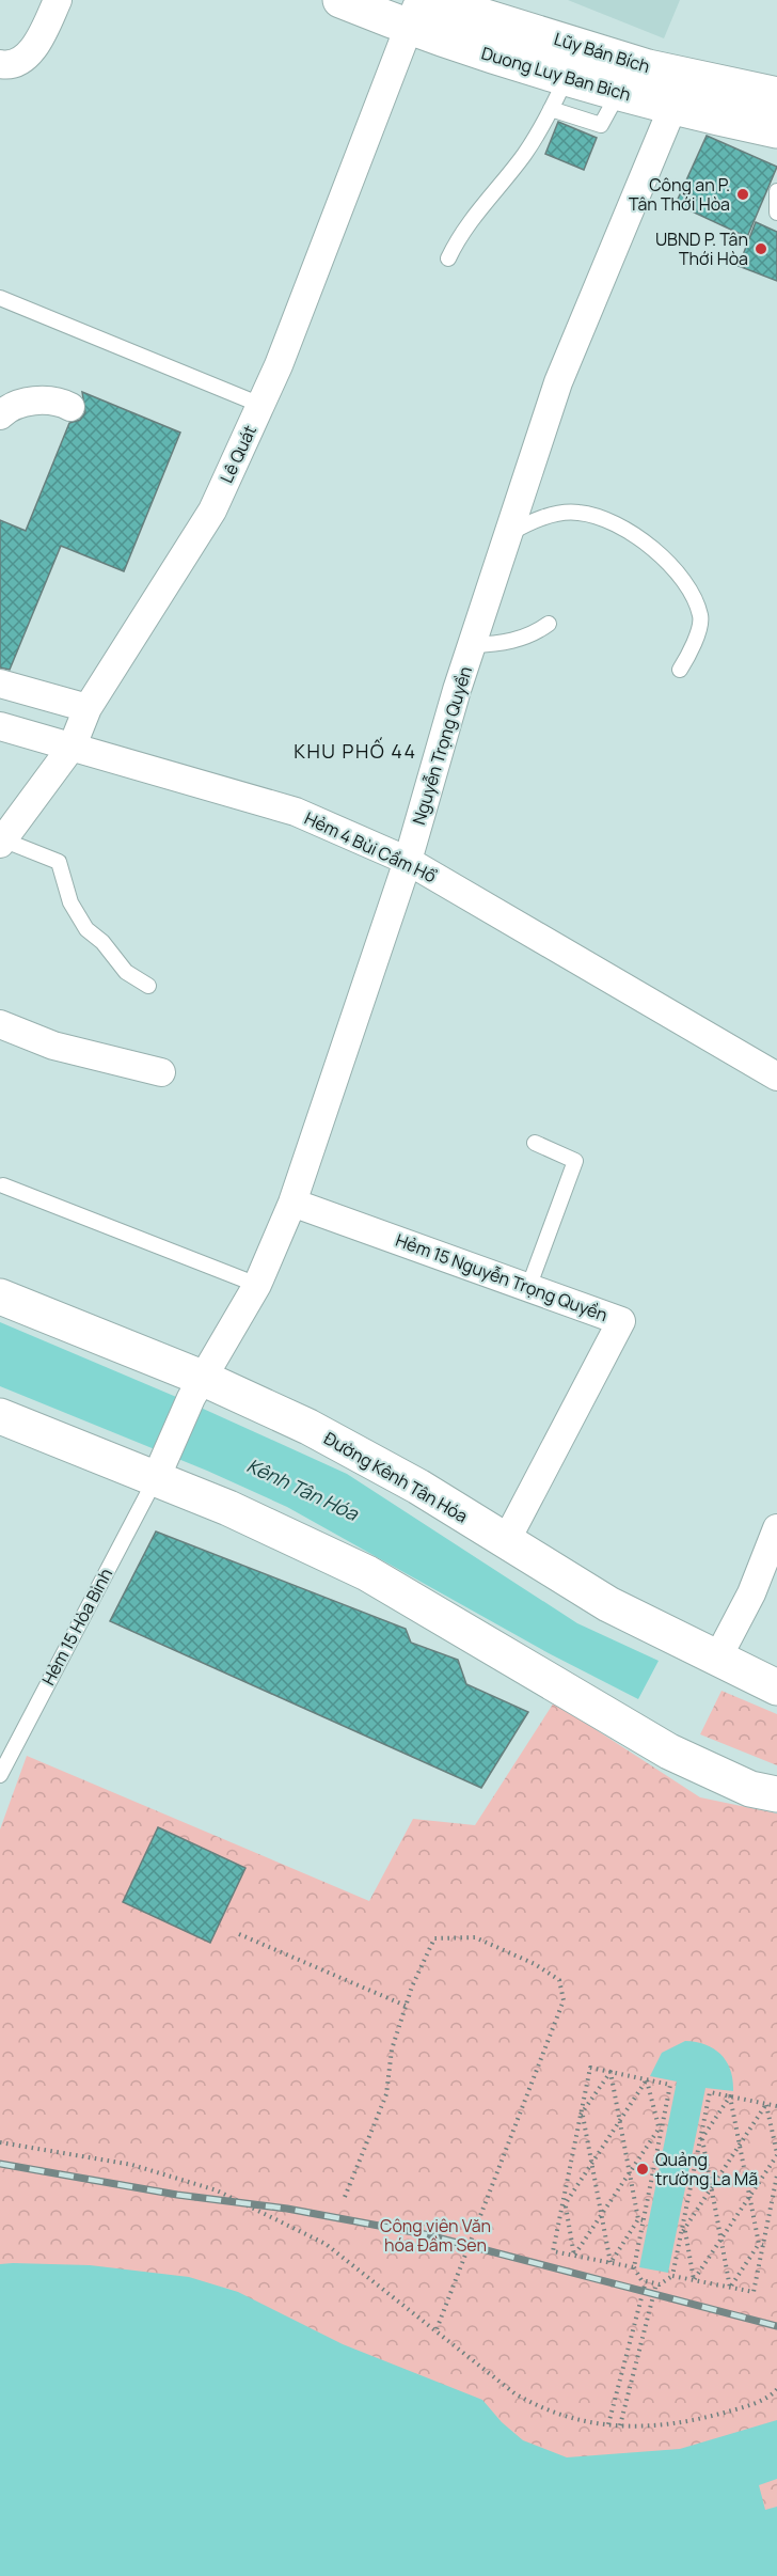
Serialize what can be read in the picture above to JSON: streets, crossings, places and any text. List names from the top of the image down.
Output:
{
  "streets": {
    "street": [
      "Lũy Bán Bích",
      "Duong Luy Ban Bich",
      "Lê Quát",
      "Nguyễn Trọng Quyền",
      "Hẻm 4 Bùi Cầm Hổ",
      "Hẻm 15 Nguyễn Trọng Quyền",
      "Đường Kênh Tân Hóa"
    ],
    "lane": ["Hẻm 15 Hòa Bình"]
  },
  "crossings": [
    ["Duong Luy Ban Bich", "Lê Quát"],
    ["Duong Luy Ban Bich", "Nguyễn Trọng Quyền"],
    ["Lê Quát", "Hẻm 4 Bùi Cầm Hổ"],
    ["Nguyễn Trọng Quyền", "Hẻm 4 Bùi Cầm Hổ"],
    ["Nguyễn Trọng Quyền", "Hẻm 15 Nguyễn Trọng Quyền"],
    ["Nguyễn Trọng Quyền", "Đường Kênh Tân Hóa"],
    ["Nguyễn Trọng Quyền", "Hẻm 15 Hòa Bình"],
    ["Hẻm 15 Nguyễn Trọng Quyền", "Đường Kênh Tân Hóa"]
  ],
  "districts": ["KHU PHỐ 44"],
  "water": ["Kênh Tân Hóa"],
  "parks": ["Công viên Văn hóa Đầm Sen"],
  "places": ["Công an P. Tân Thới Hòa", "UBND P. Tân Thới Hòa", "Quảng trường La Mã"]
}
